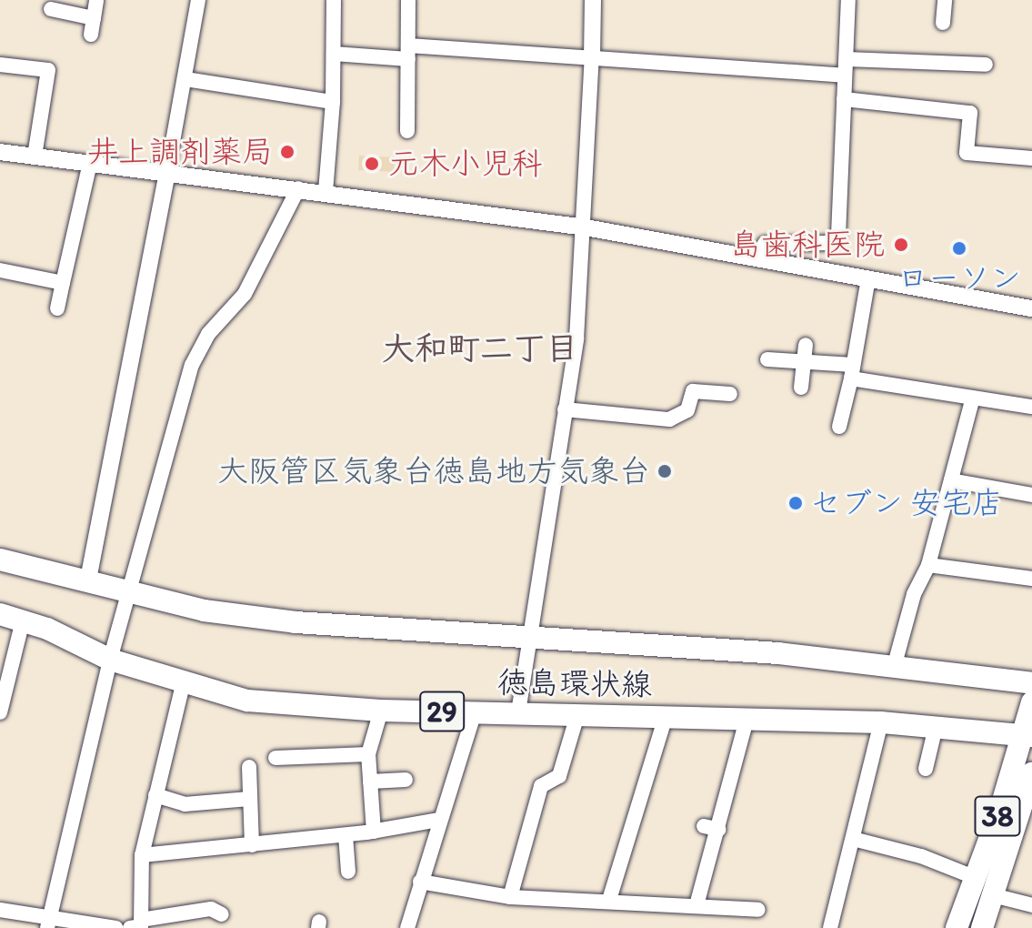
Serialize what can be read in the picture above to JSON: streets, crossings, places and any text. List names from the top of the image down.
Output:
{
  "streets": {
    "main road": ["徳島環状線", "29", "38"]
  },
  "crossings": [
    ["徳島環状線", "38"]
  ],
  "districts": ["大和町二丁目"],
  "places": [
    "井上調剤薬局",
    "元木小児科",
    "島歯科医院",
    "ローソン",
    "大阪管区気象台徳島地方気象台",
    "セブン 安宅店"
  ]
}
